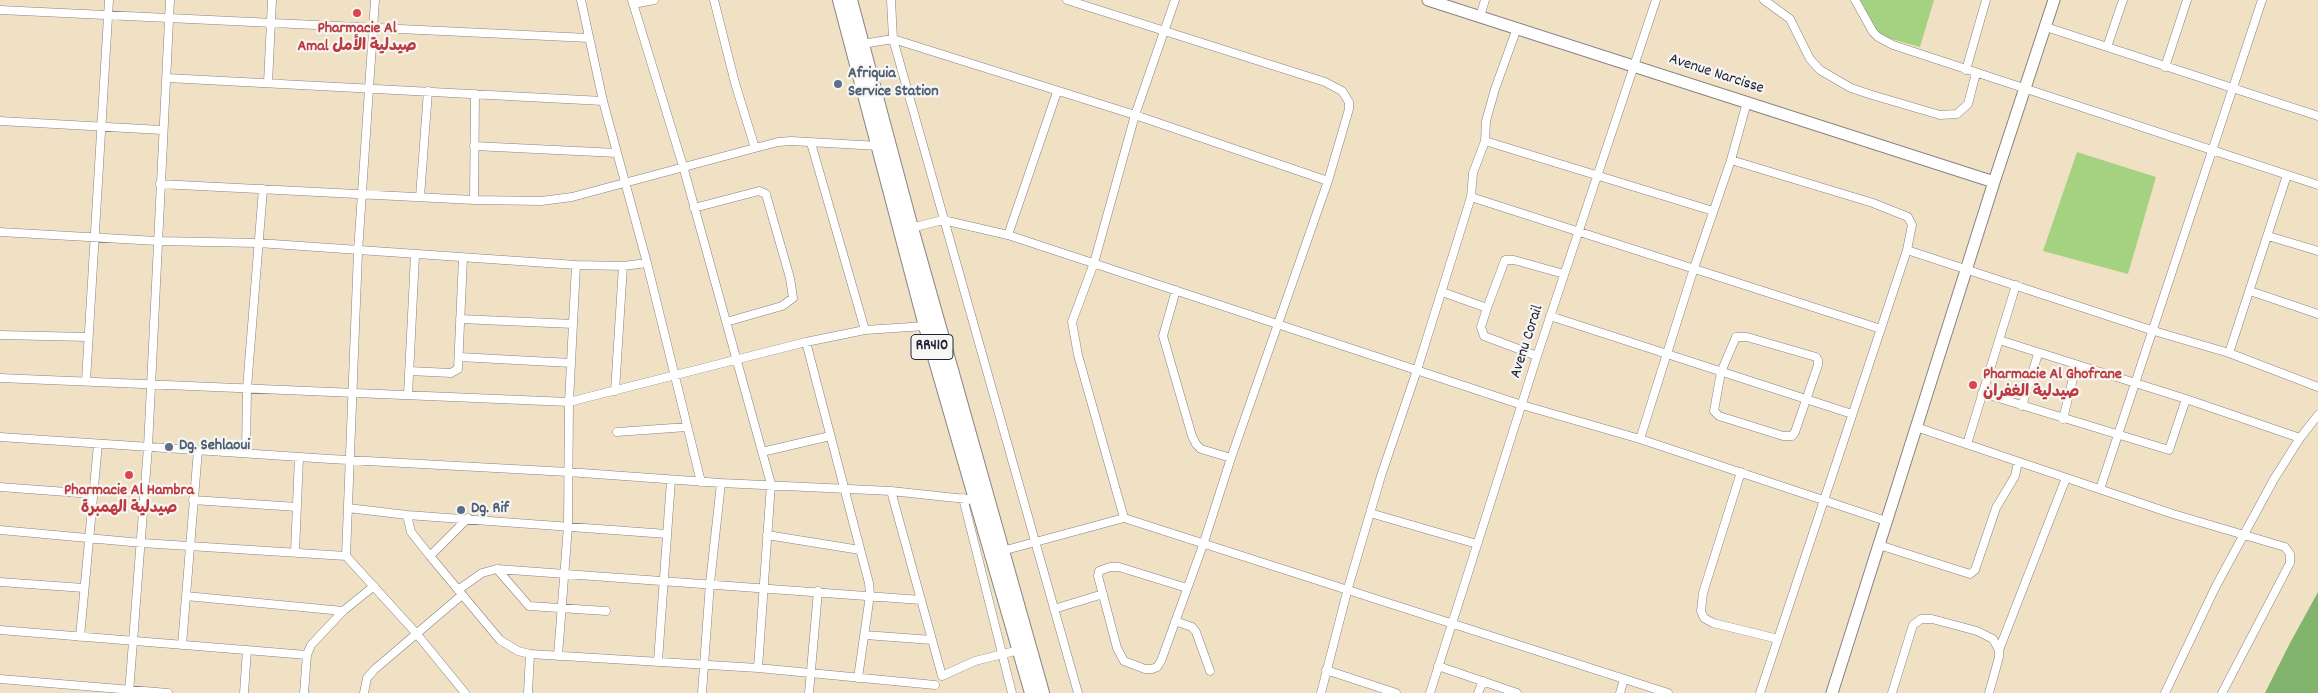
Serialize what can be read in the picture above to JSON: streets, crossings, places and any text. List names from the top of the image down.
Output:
{
  "streets": {
    "highway": ["RR410"],
    "street": ["Avenue Narcisse", "Avenu Corail"]
  },
  "crossings": [
    ["Avenue Narcisse", "Avenu Corail"]
  ],
  "places": [
    "Pharmacie Al Amal صيدلية الأمل",
    "Afriquia Service Station",
    "Pharmacie Al Ghofrane صيدلية الغفران",
    "Dg. Sehlaoui",
    "Pharmacie Al Hambra صيدلية الهمبرة",
    "Dg. Rif"
  ]
}
